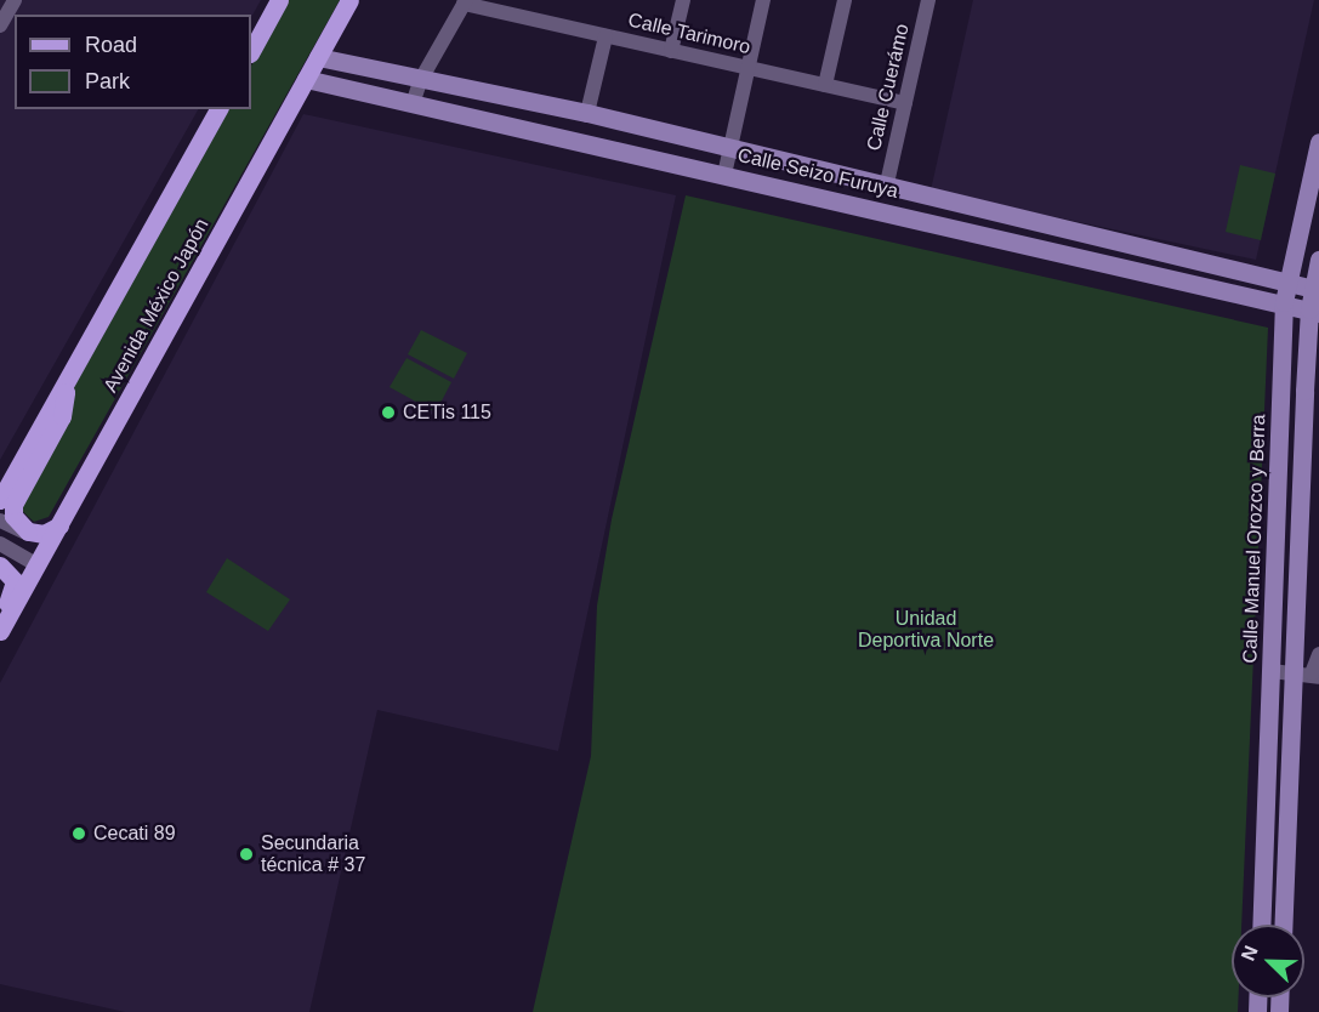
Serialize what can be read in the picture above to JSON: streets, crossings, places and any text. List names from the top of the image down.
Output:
{
  "streets": {
    "main road": ["Avenida México Japón"],
    "street": [
      "Calle Tarimoro",
      "Calle Cuerámo",
      "Calle Seizo Furuya",
      "Calle Manuel Orozco y Berra"
    ]
  },
  "crossings": [
    ["Calle Tarimoro", "Calle Cuerámo"],
    ["Calle Cuerámo", "Calle Seizo Furuya"],
    ["Calle Seizo Furuya", "Avenida México Japón"],
    ["Calle Seizo Furuya", "Calle Manuel Orozco y Berra"]
  ],
  "parks": ["Unidad Deportiva Norte"],
  "places": ["CETis 115", "Cecati 89", "Secundaria técnica # 37"],
  "legend": ["Road", "Park"],
  "north": "top left"
}
